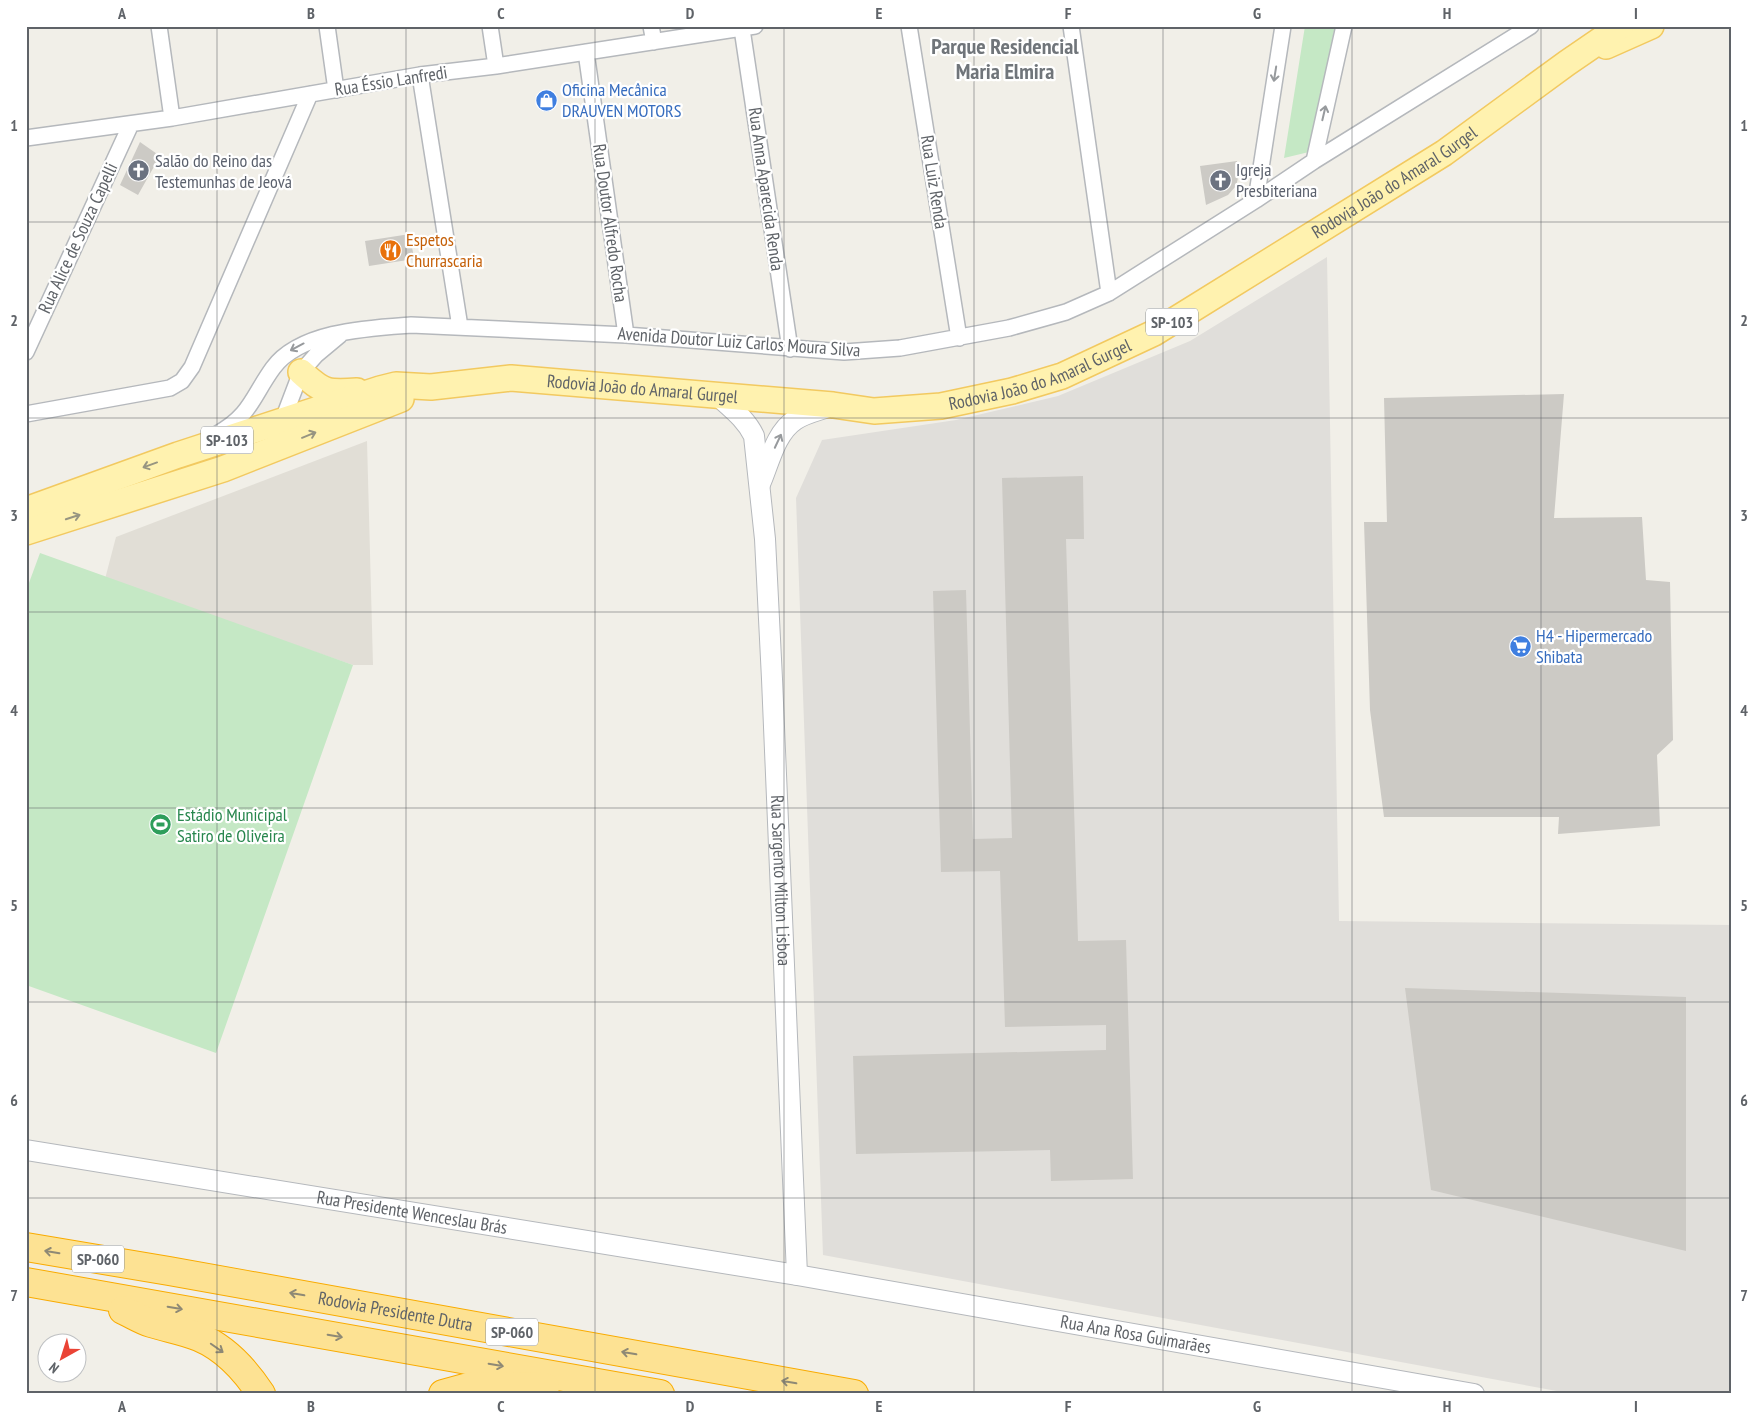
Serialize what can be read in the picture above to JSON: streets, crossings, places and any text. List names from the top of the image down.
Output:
{
  "streets": {
    "highway": ["SP-060", "Rodovia Presidente Dutra"],
    "main road": ["Rodovia João do Amaral Gurgel", "SP-103"],
    "street": [
      "Rua Éssio Lanfredi",
      "Rua Luiz Renda",
      "Rua Anna Aparecida Renda",
      "Rua Doutor Alfredo Rocha",
      "Rua Alice de Souza Capelli",
      "Avenida Doutor Luiz Carlos Moura Silva",
      "Rua Sargento Milton Lisboa",
      "Rua Presidente Wenceslau Brás",
      "Rua Ana Rosa Guimarães"
    ]
  },
  "crossings": [
    ["Rua Éssio Lanfredi", "Rua Anna Aparecida Renda"],
    ["Rua Éssio Lanfredi", "Rua Doutor Alfredo Rocha"],
    ["Rua Éssio Lanfredi", "Rua Alice de Souza Capelli"],
    ["Rua Luiz Renda", "Avenida Doutor Luiz Carlos Moura Silva"],
    ["Rodovia João do Amaral Gurgel", "Avenida Doutor Luiz Carlos Moura Silva"],
    ["Rodovia João do Amaral Gurgel", "Rua Sargento Milton Lisboa"],
    ["Rua Anna Aparecida Renda", "Avenida Doutor Luiz Carlos Moura Silva"],
    ["Rua Doutor Alfredo Rocha", "Avenida Doutor Luiz Carlos Moura Silva"],
    ["Rua Sargento Milton Lisboa", "Rua Presidente Wenceslau Brás"],
    ["Rua Sargento Milton Lisboa", "Rua Ana Rosa Guimarães"],
    ["Rua Presidente Wenceslau Brás", "Rua Ana Rosa Guimarães"]
  ],
  "districts": ["Parque Residencial Maria Elmira"],
  "places": {
    "shop": ["Oficina Mecânica DRAUVEN MOTORS"],
    "church": ["Salão do Reino das Testemunhas de Jeová", "Igreja Presbiteriana"],
    "restaurant": ["Espetos Churrascaria"],
    "supermarket": ["H4 - Hipermercado Shibata"],
    "sports": ["Estádio Municipal Satiro de Oliveira"]
  },
  "north": "bottom left",
  "grid": {
    "columns": [
      "A",
      "B",
      "C",
      "D",
      "E",
      "F",
      "G",
      "H",
      "I"
    ],
    "rows": [
      "1",
      "2",
      "3",
      "4",
      "5",
      "6",
      "7"
    ]
  }
}
